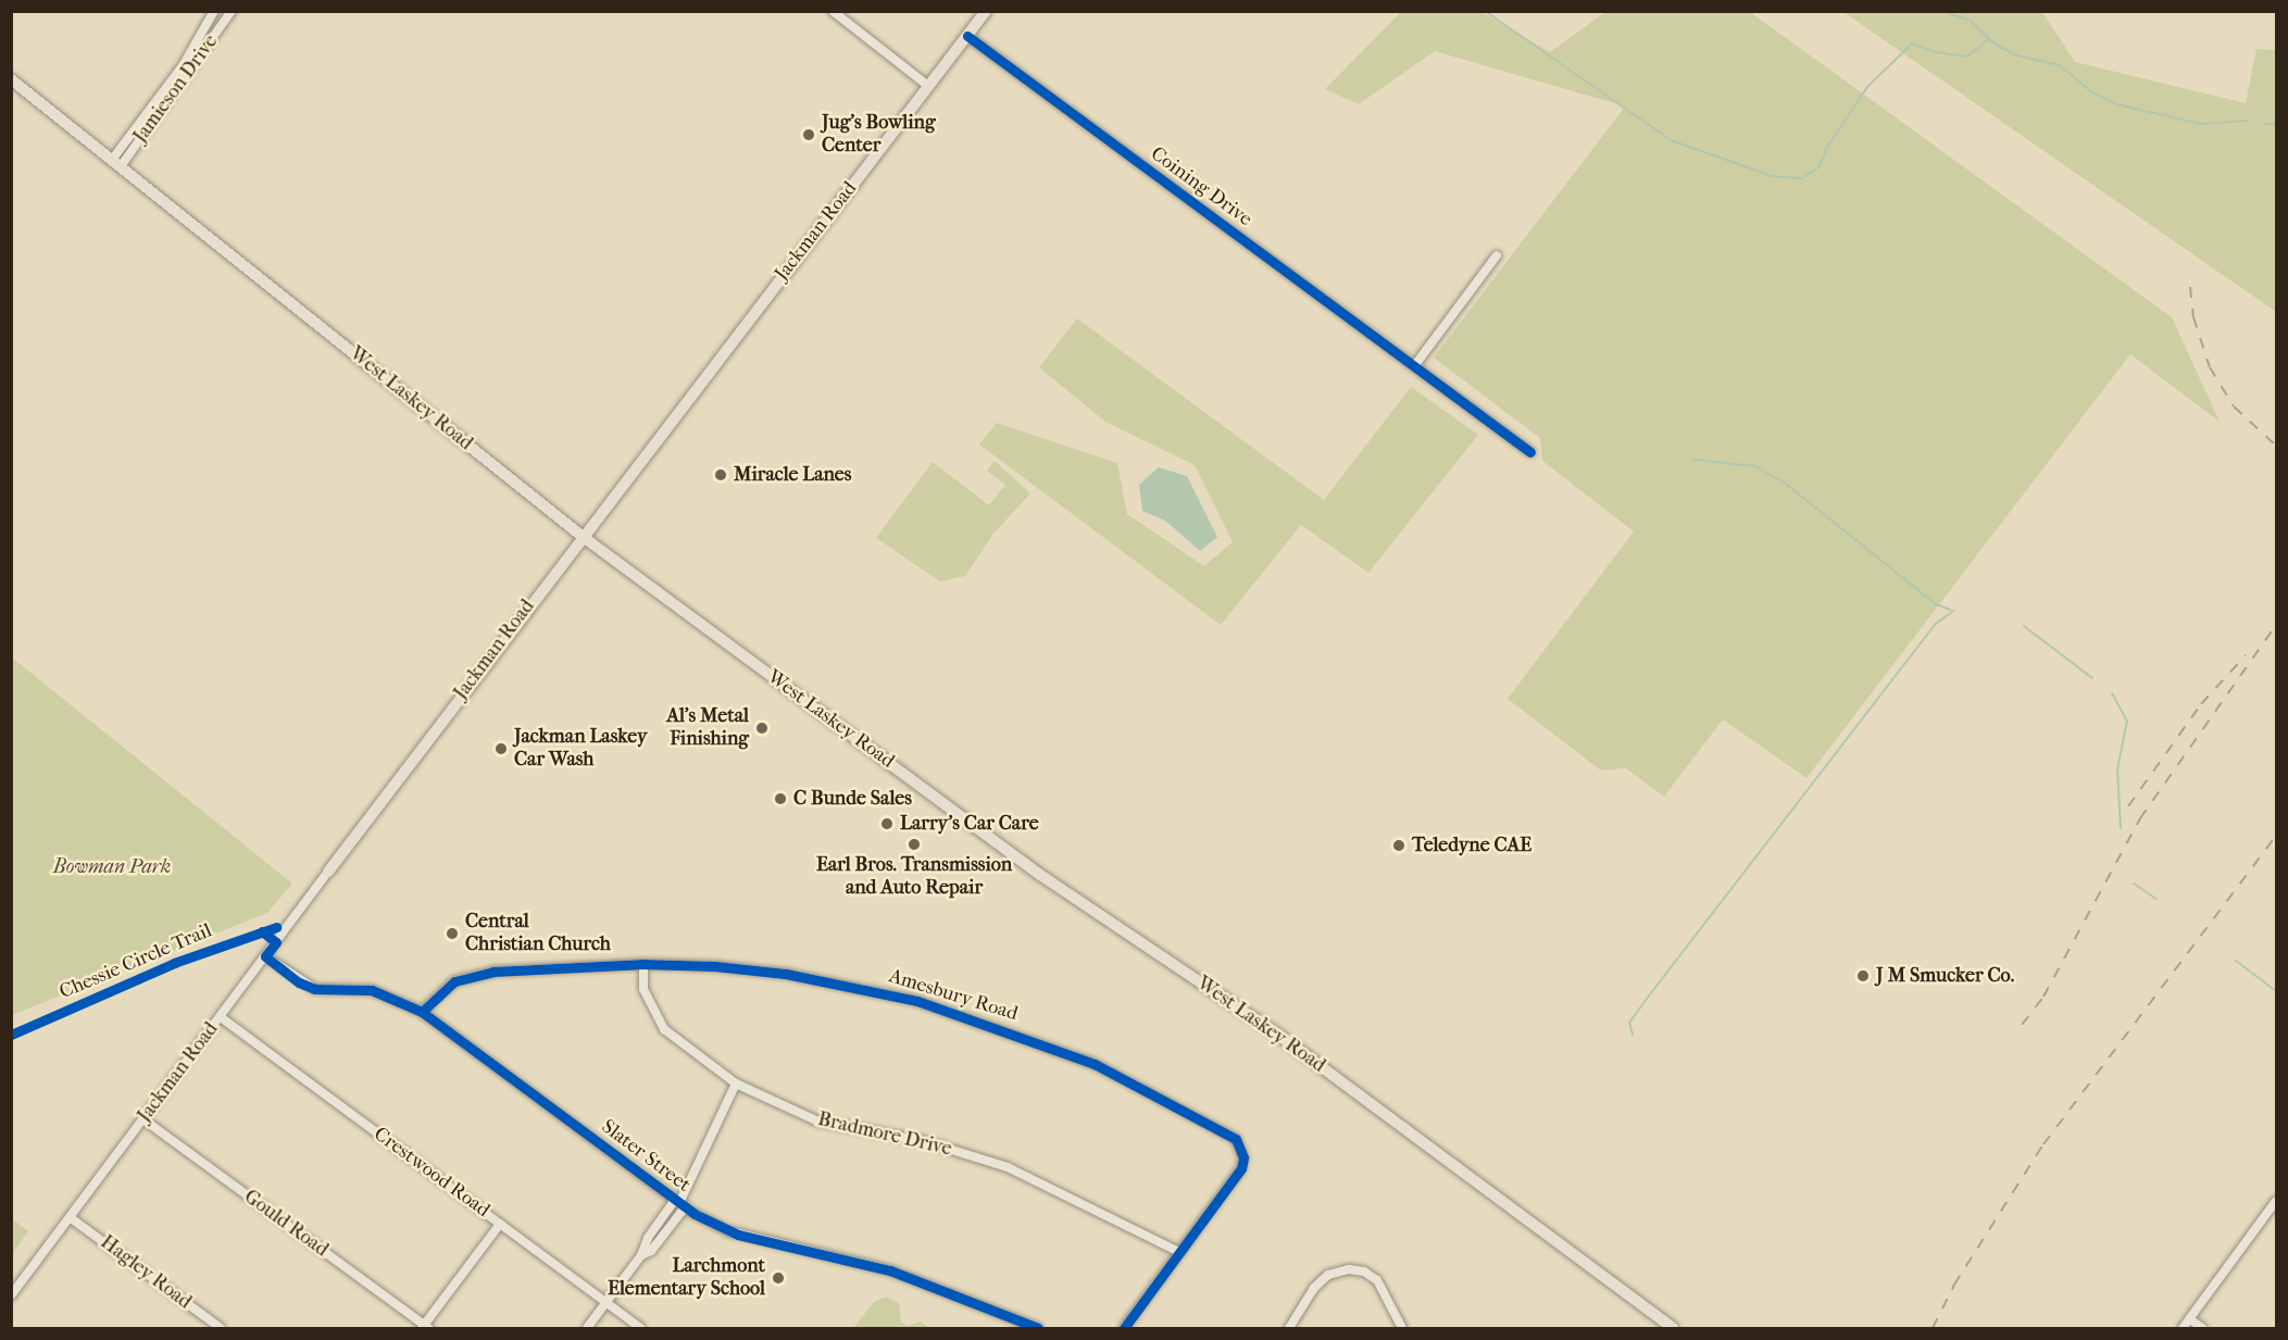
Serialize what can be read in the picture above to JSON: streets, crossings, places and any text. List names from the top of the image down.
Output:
{
  "streets": {
    "main road": ["Jackman Road", "West Laskey Road"],
    "street": [
      "Jamieson Drive",
      "Coining Drive",
      "Amesbury Road",
      "Bradmore Drive",
      "Slater Street",
      "Crestwood Road",
      "Gould Road",
      "Hagley Road"
    ],
    "cycle path": ["Chessie Circle Trail"]
  },
  "crossings": [
    ["Jamieson Drive", "West Laskey Road"],
    ["Coining Drive", "Jackman Road"],
    ["Jackman Road", "West Laskey Road"],
    ["Jackman Road", "Slater Street"],
    ["Jackman Road", "Crestwood Road"],
    ["Jackman Road", "Gould Road"],
    ["Jackman Road", "Hagley Road"],
    ["Amesbury Road", "Bradmore Drive"],
    ["Amesbury Road", "Slater Street"]
  ],
  "parks": ["Bowman Park"],
  "places": [
    "Jug's Bowling Center",
    "Miracle Lanes",
    "Al's Metal Finishing",
    "Jackman Laskey Car Wash",
    "C Bunde Sales",
    "Larry's Car Care",
    "Earl Bros. Transmission and Auto Repair",
    "Teledyne CAE",
    "Central Christian Church",
    "J M Smucker Co.",
    "Larchmont Elementary School"
  ]
}
